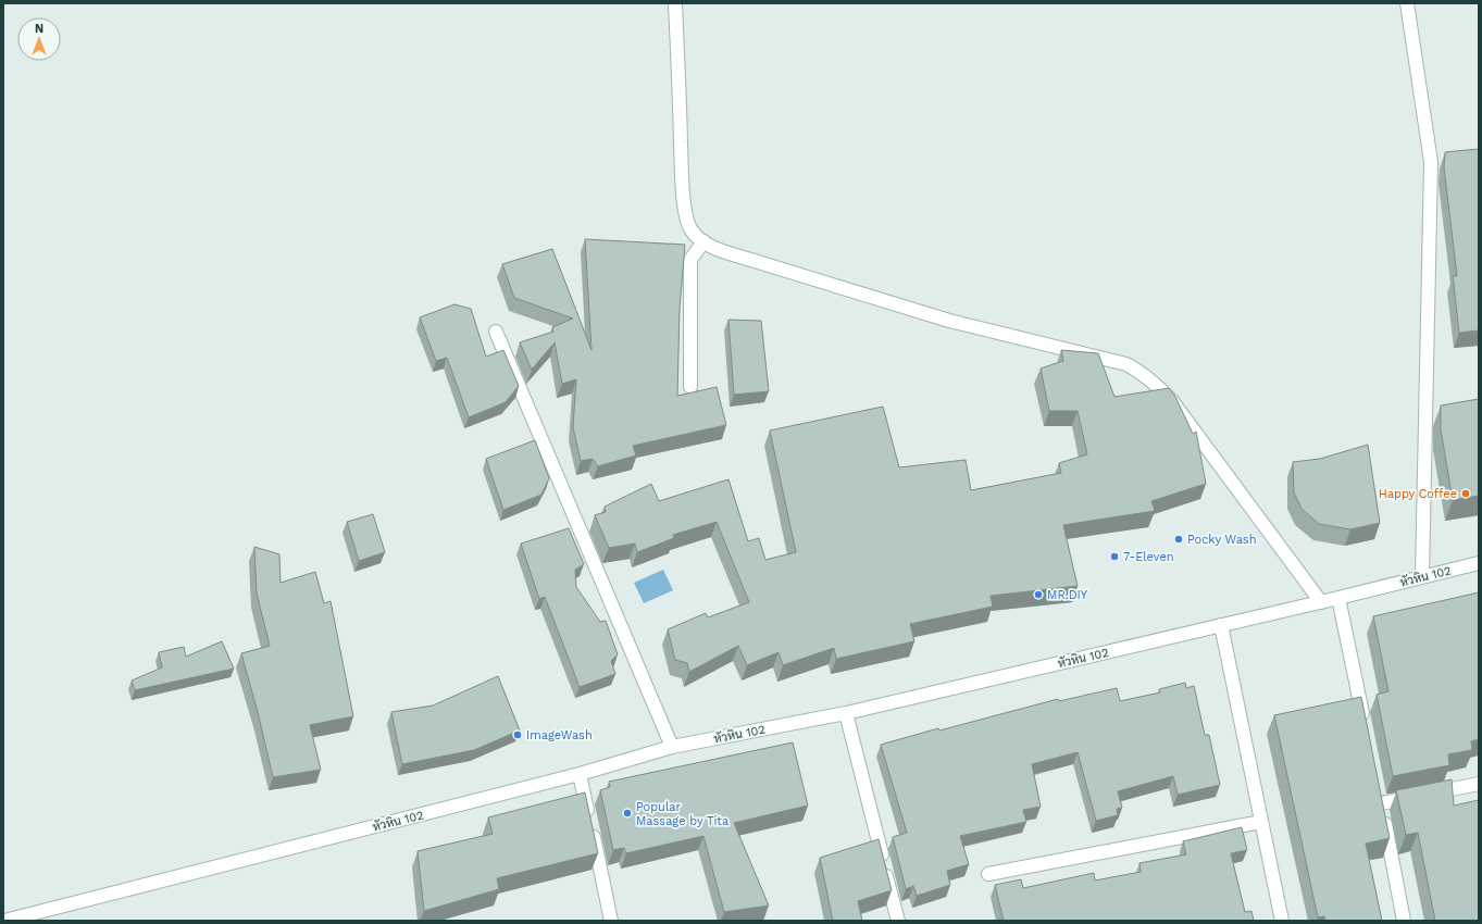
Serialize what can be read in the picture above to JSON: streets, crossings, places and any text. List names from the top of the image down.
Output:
{
  "streets": {
    "street": ["หัวหิน 102"]
  },
  "places": [
    "Happy Coffee",
    "Pocky Wash",
    "7-Eleven",
    "MR.DIY",
    "ImageWash",
    "Popular Massage by Tita"
  ],
  "north": "top"
}
